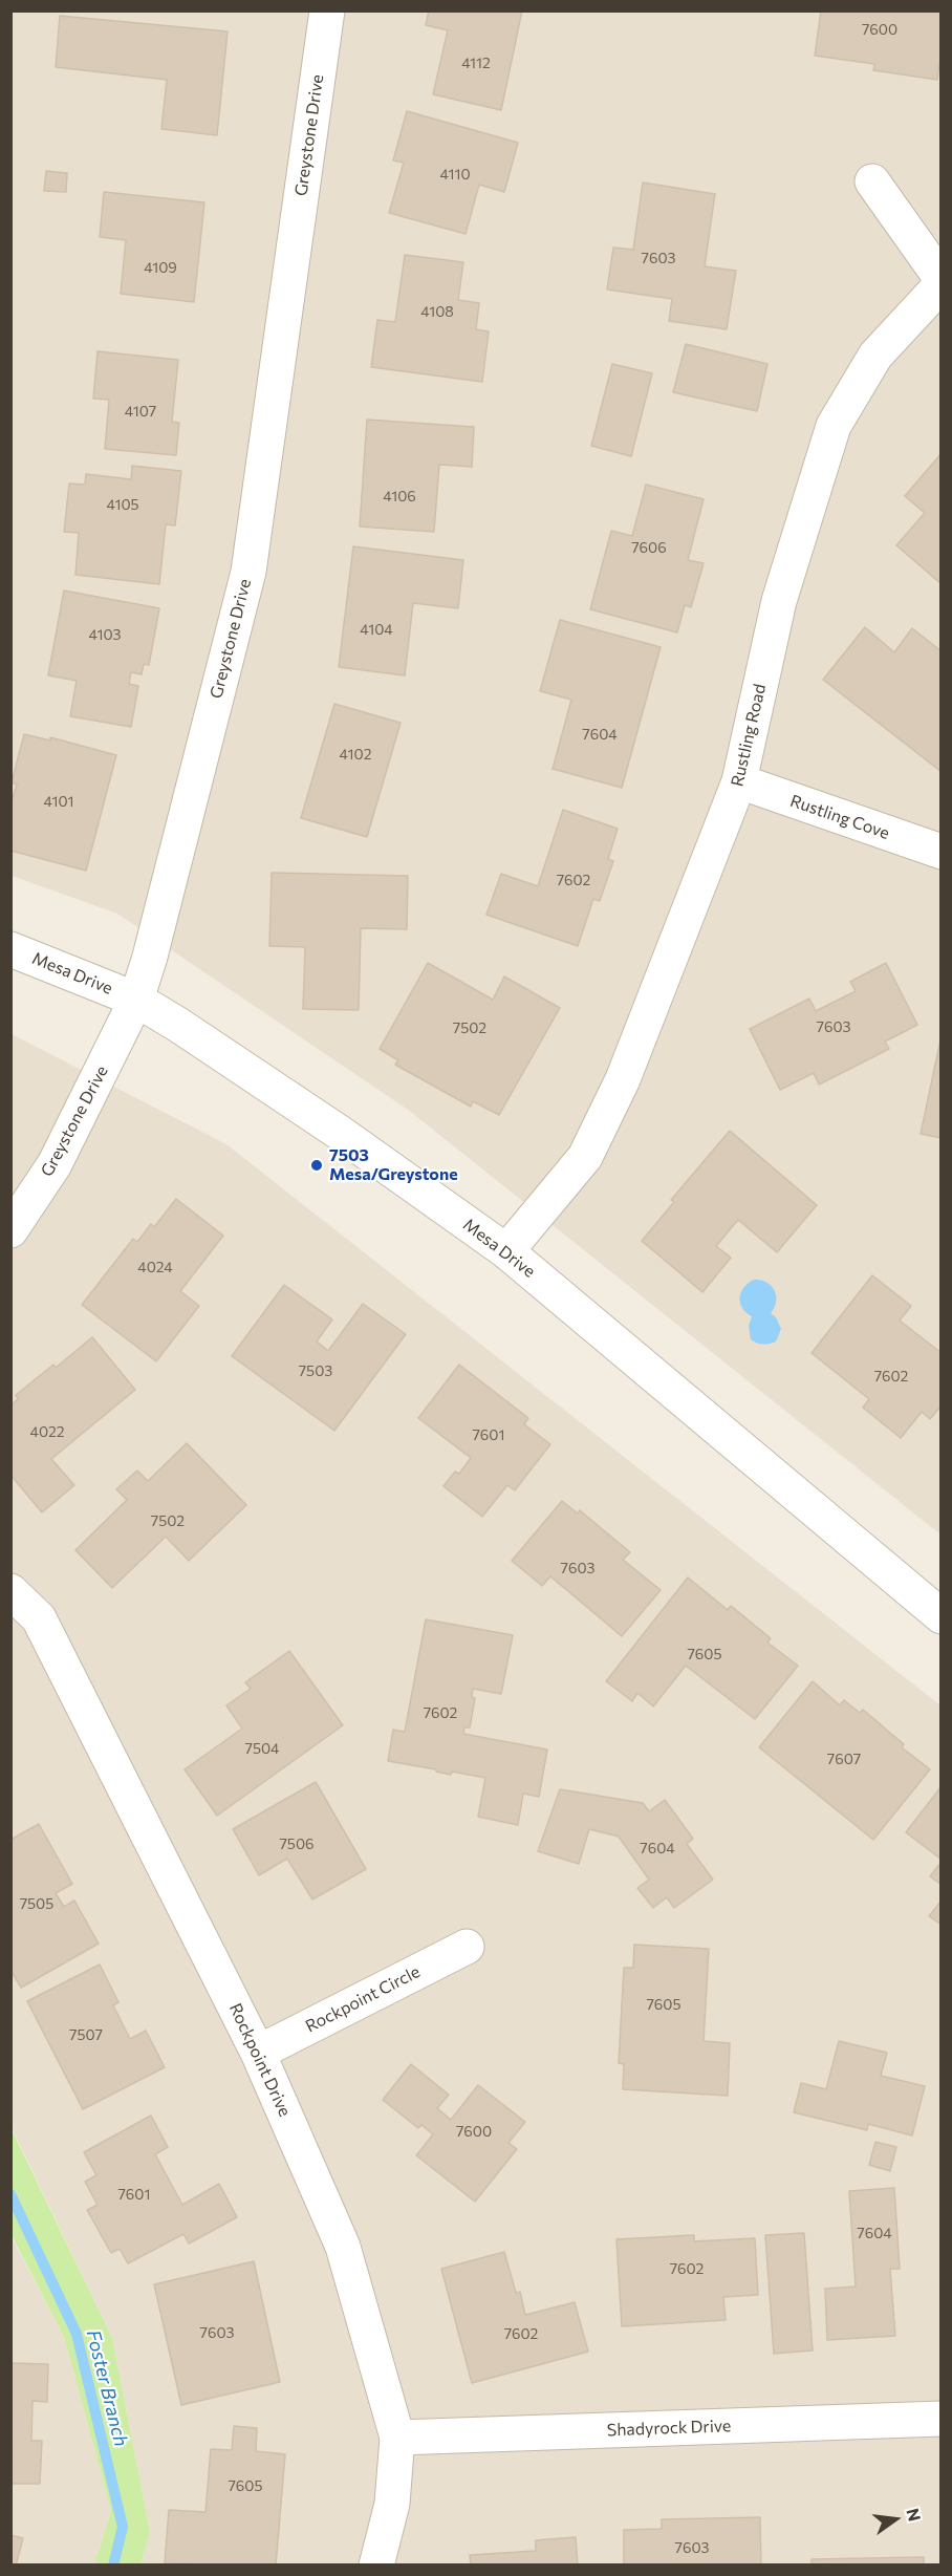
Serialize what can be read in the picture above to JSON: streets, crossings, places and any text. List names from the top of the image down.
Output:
{
  "streets": {
    "street": [
      "Greystone Drive",
      "Rustling Road",
      "Rustling Cove",
      "Mesa Drive",
      "Rockpoint Circle",
      "Rockpoint Drive",
      "Shadyrock Drive"
    ]
  },
  "crossings": [
    ["Greystone Drive", "Mesa Drive"],
    ["Rustling Road", "Rustling Cove"],
    ["Rustling Road", "Mesa Drive"],
    ["Rockpoint Circle", "Rockpoint Drive"],
    ["Rockpoint Drive", "Shadyrock Drive"]
  ],
  "water": ["Foster Branch"],
  "places": ["7503 Mesa/Greystone"],
  "house_numbers": [
    "7600",
    "4112",
    "4110",
    "7603",
    "4109",
    "4108",
    "4107",
    "4106",
    "4105",
    "7606",
    "4104",
    "4103",
    "7604",
    "4102",
    "4101",
    "7602",
    "7603",
    "7502",
    "4024",
    "7503",
    "7602",
    "4022",
    "7601",
    "7502",
    "7603",
    "7605",
    "7602",
    "7504",
    "7607",
    "7506",
    "7604",
    "7505",
    "7605",
    "7507",
    "7600",
    "7601",
    "7604",
    "7602",
    "7603",
    "7602",
    "7605",
    "7603"
  ],
  "north": "right"
}
